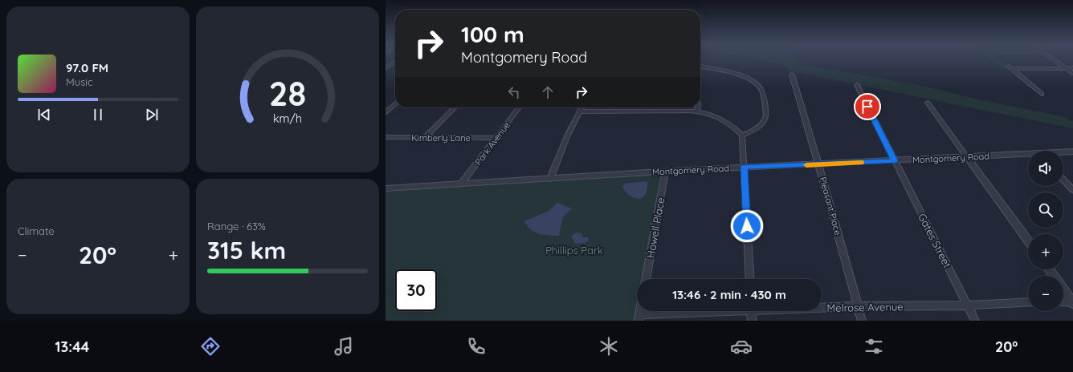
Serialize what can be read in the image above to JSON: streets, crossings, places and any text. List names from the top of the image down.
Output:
{
  "streets": {
    "street": [
      "Kimberly Lane",
      "Park Avenue",
      "Montgomery Road",
      "Pleasant Place",
      "Howell Place",
      "Gates Street",
      "Melrose Avenue"
    ]
  },
  "crossings": [
    ["Kimberly Lane", "Park Avenue"],
    ["Park Avenue", "Montgomery Road"],
    ["Montgomery Road", "Pleasant Place"],
    ["Montgomery Road", "Howell Place"],
    ["Montgomery Road", "Gates Street"],
    ["Pleasant Place", "Melrose Avenue"],
    ["Gates Street", "Melrose Avenue"]
  ],
  "parks": ["Phillips Park"],
  "page": {
    "turn": ["100 m", "Montgomery Road"],
    "song": ["97.0 FM", "Music"],
    "map_buttons": ["+", "−"],
    "tile": [
      "Climate",
      ["Range · 63%", "315 km"]
    ],
    "heat": ["−", "20°", "+"],
    "limit": "30",
    "trip": "13:46 · 2 min · 430 m",
    "tabs": ["13:44", "20°"],
    "gauge": ["28", "km/h"]
  }
}
